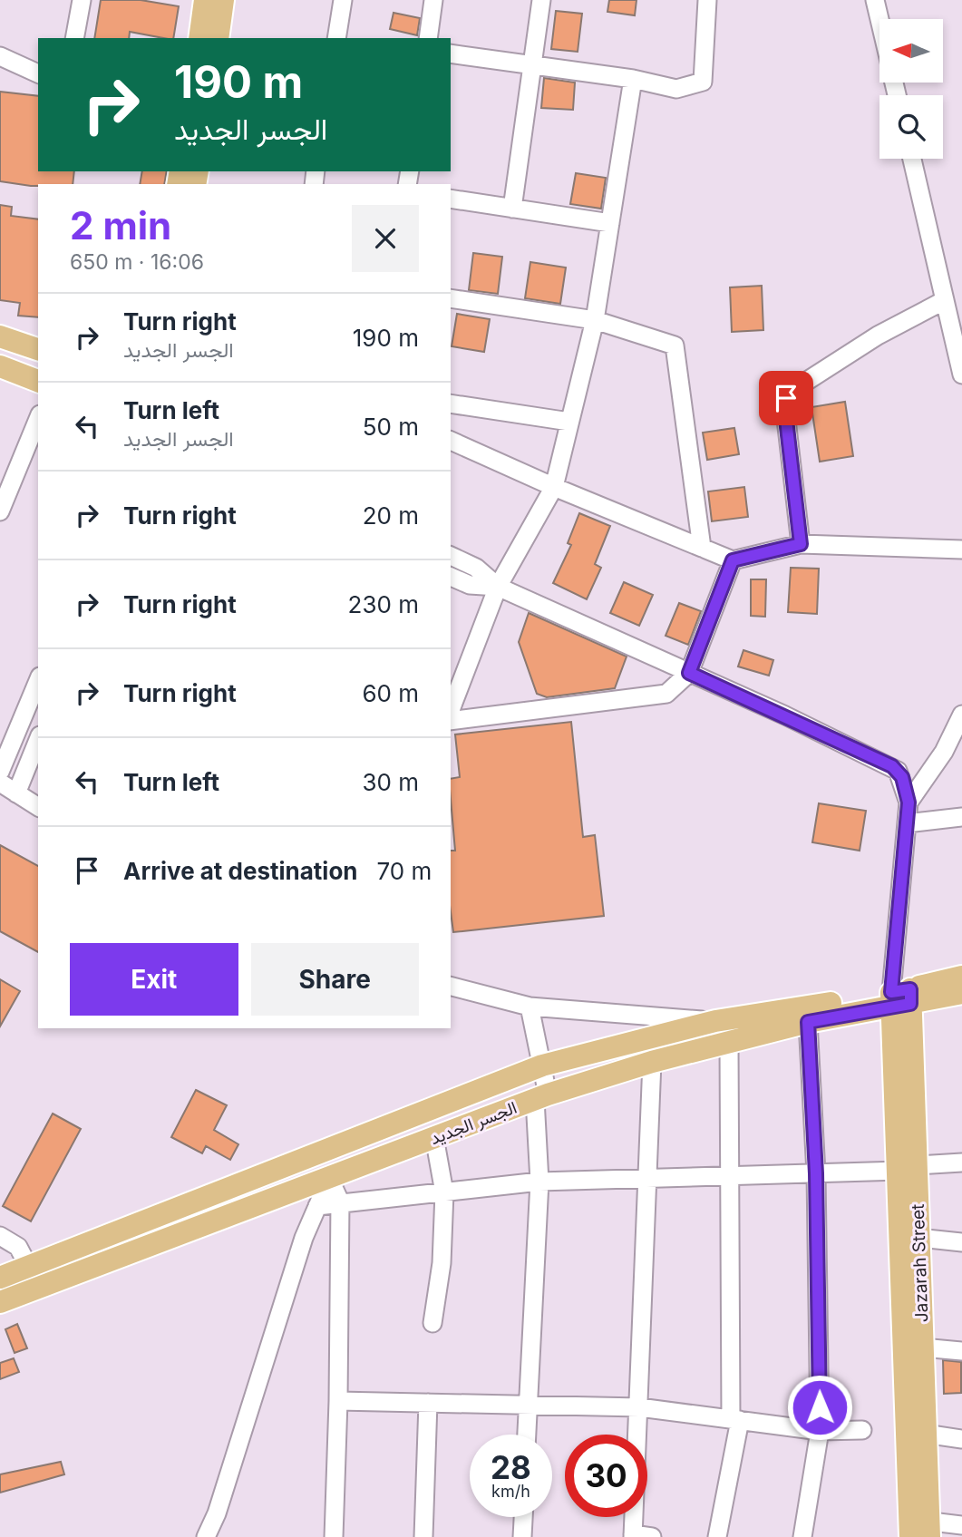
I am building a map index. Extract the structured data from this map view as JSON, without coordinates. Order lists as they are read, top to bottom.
{
  "streets": {
    "main road": ["الجسر الجديد", "Jazarah Street"]
  },
  "crossings": [
    ["الجسر الجديد", "Jazarah Street"]
  ],
  "north": "left",
  "page": {
    "turn": ["190 m", "الجسر الجديد"],
    "heading": ["2 min", "650 m · 16:06"],
    "list": [
      {
        "name": "Turn right",
        "note": "الجسر الجديد",
        "value": "190 m"
      },
      {
        "name": "Turn left",
        "note": "الجسر الجديد",
        "value": "50 m"
      },
      {
        "name": "Turn right",
        "value": "20 m"
      },
      {
        "name": "Turn right",
        "value": "230 m"
      },
      {
        "name": "Turn right",
        "value": "60 m"
      },
      {
        "name": "Turn left",
        "value": "30 m"
      },
      {
        "name": "Arrive at destination",
        "value": "70 m"
      }
    ],
    "buttons": ["Exit", "Share"],
    "speed": "28 km/h",
    "limit": "30"
  }
}
